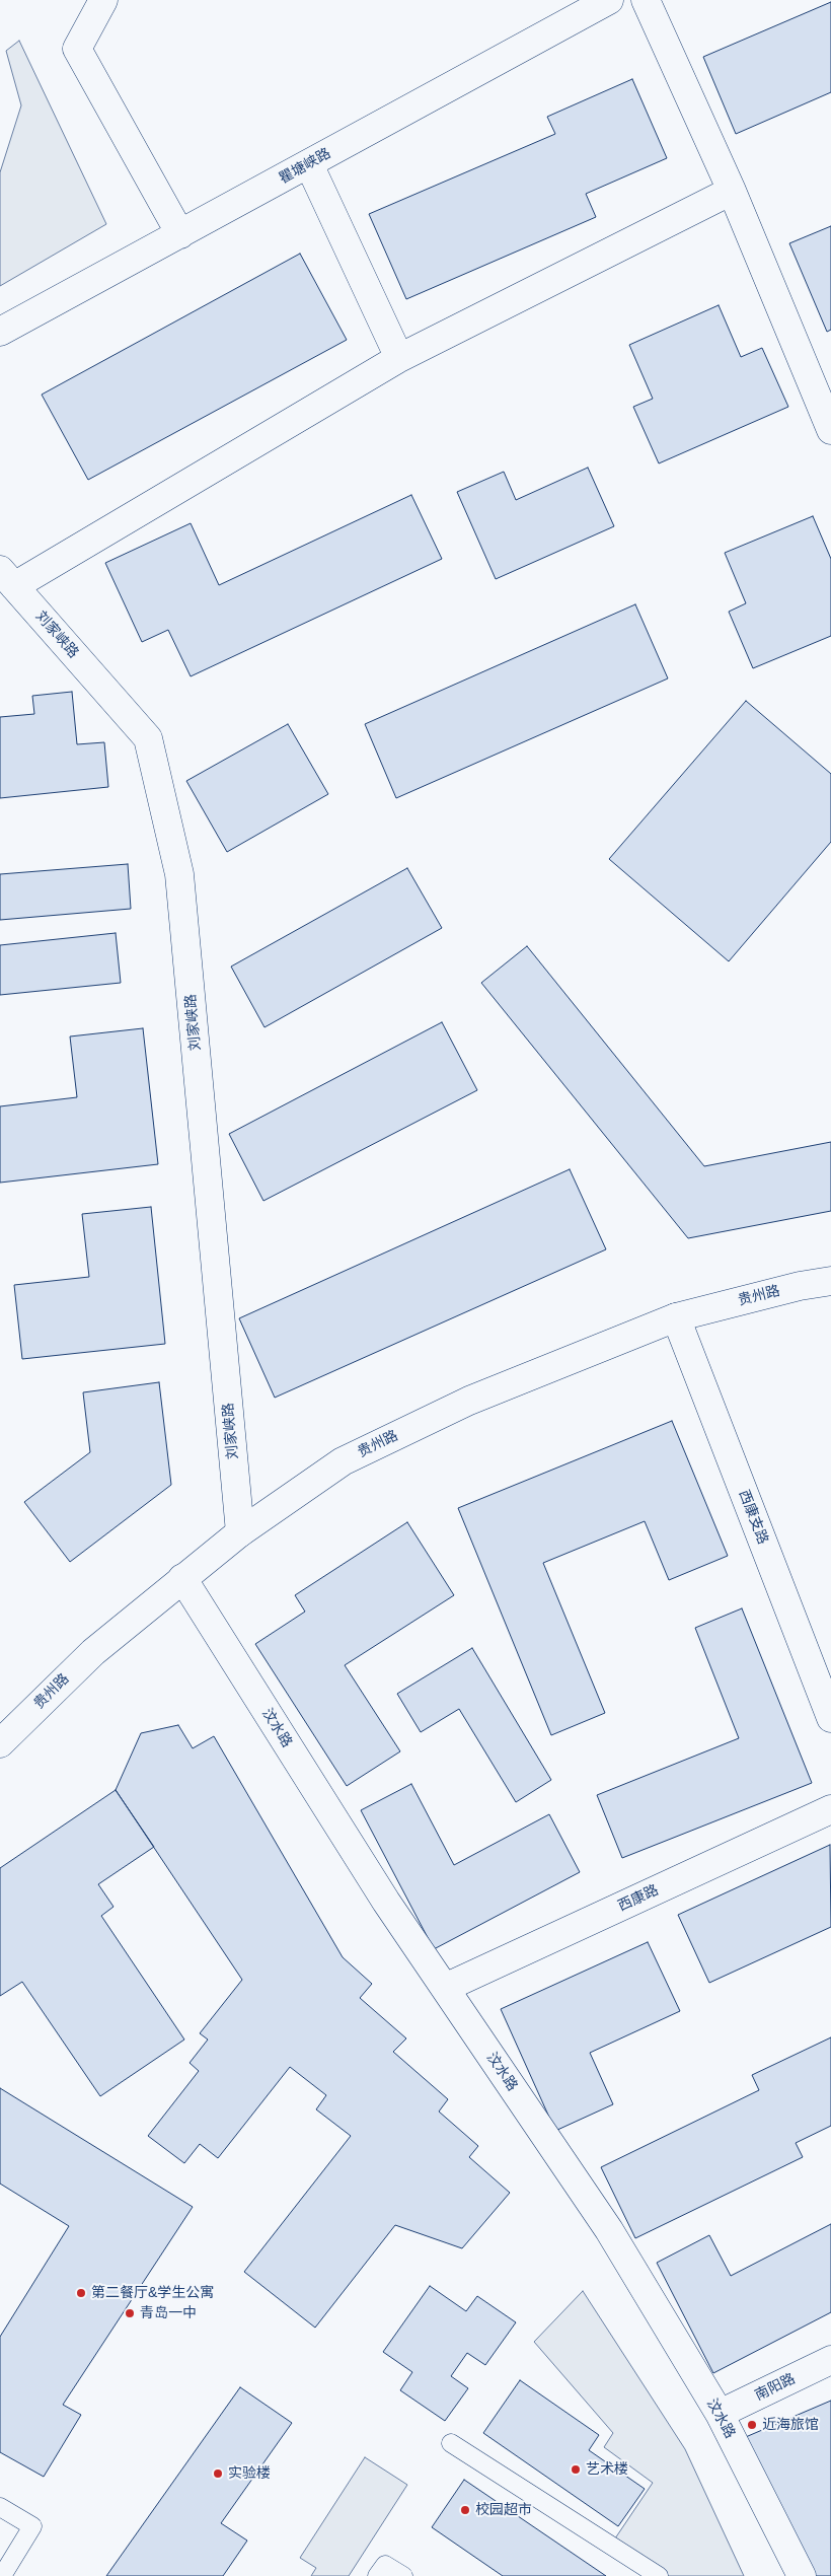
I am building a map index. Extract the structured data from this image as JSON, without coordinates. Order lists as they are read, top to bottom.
{
  "streets": {
    "street": [
      "瞿塘峡路",
      "刘家峡路",
      "贵州路",
      "西康支路",
      "汶水路",
      "西康路",
      "南阳路"
    ]
  },
  "crossings": [
    ["刘家峡路", "贵州路"],
    ["贵州路", "西康支路"],
    ["贵州路", "汶水路"],
    ["汶水路", "西康路"],
    ["汶水路", "南阳路"]
  ],
  "places": [
    "第二餐厅&学生公寓",
    "青岛一中",
    "近海旅馆",
    "艺术楼",
    "实验楼",
    "校园超市"
  ]
}
